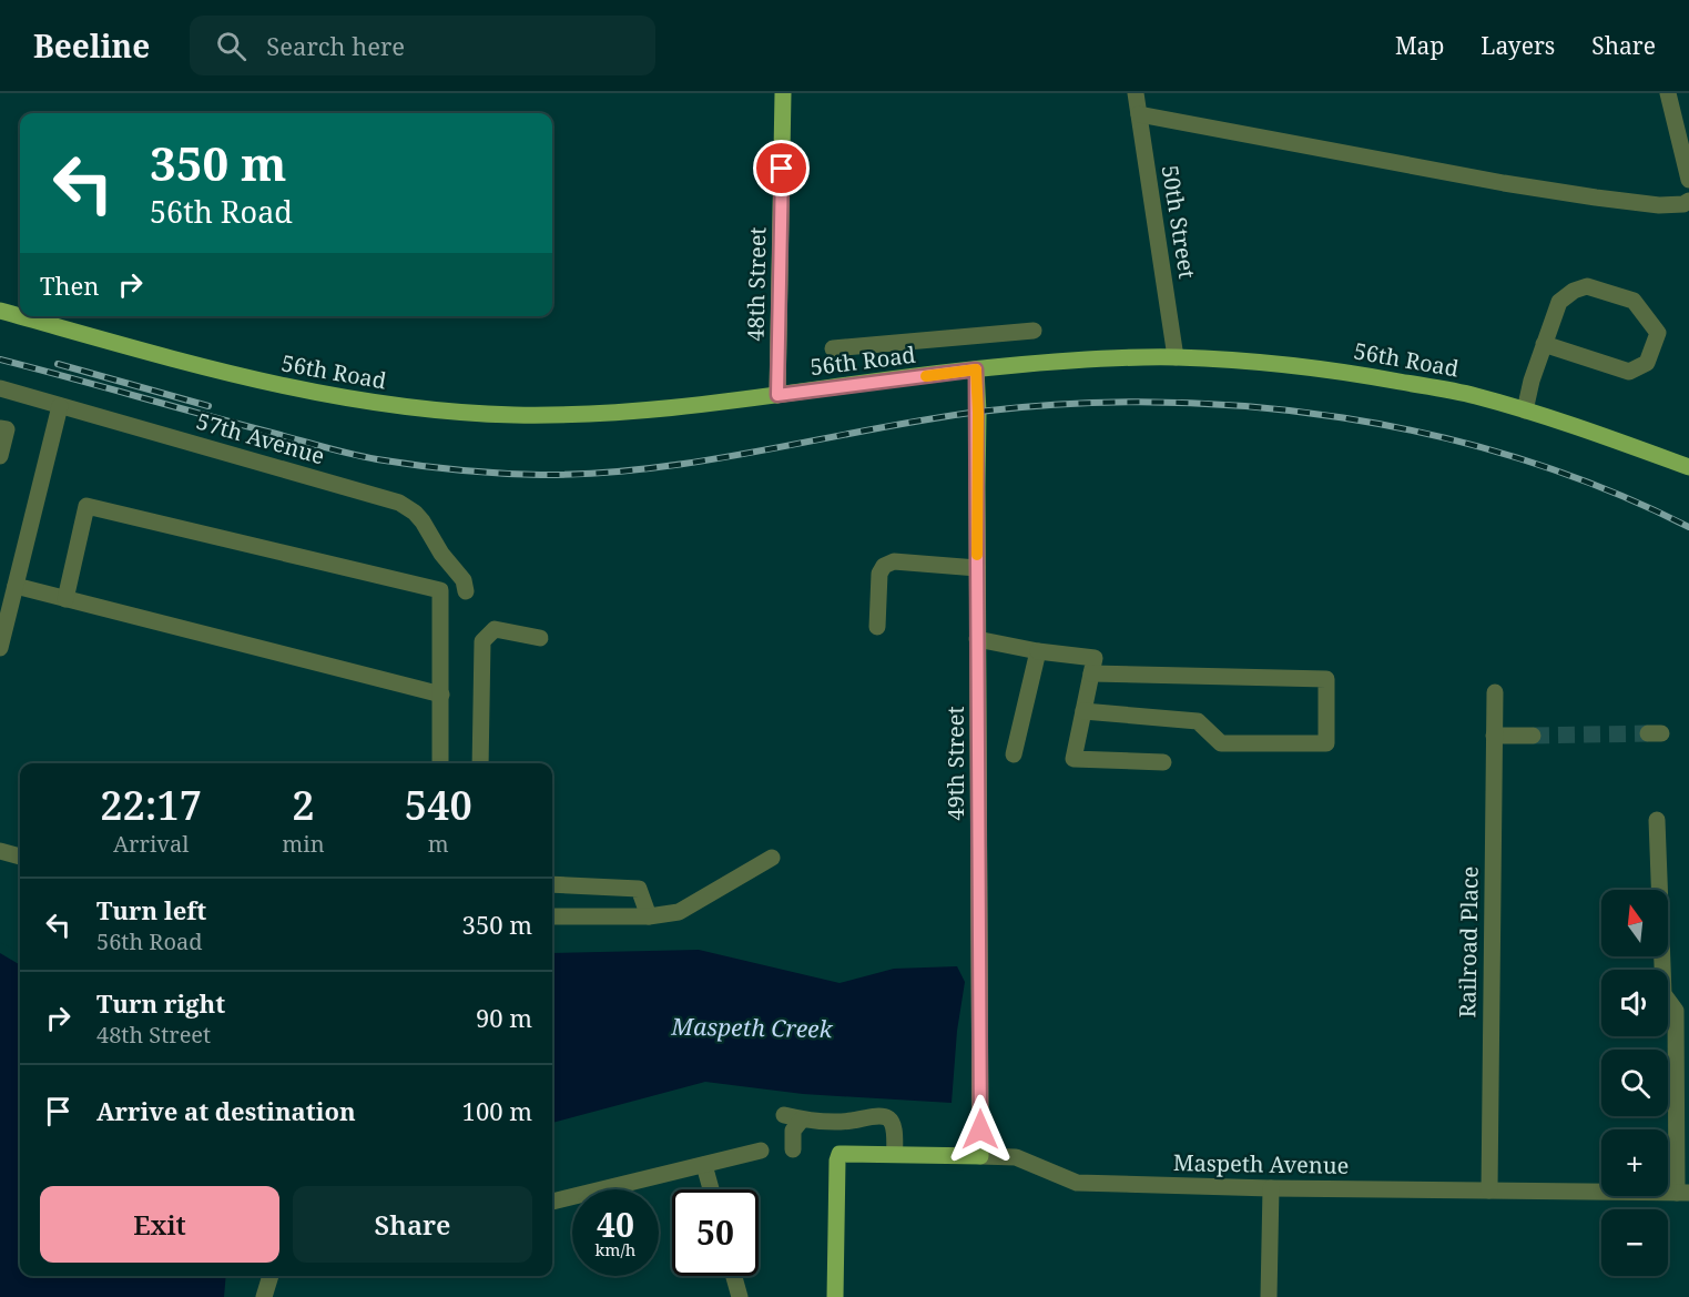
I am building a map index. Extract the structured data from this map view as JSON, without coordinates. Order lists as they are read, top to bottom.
{
  "streets": {
    "main road": [
      "48th Street",
      "56th Road",
      "49th Street",
      "Maspeth Avenue"
    ],
    "street": ["50th Street", "57th Avenue", "Railroad Place"]
  },
  "crossings": [
    ["50th Street", "56th Road"],
    ["48th Street", "56th Road"],
    ["56th Road", "49th Street"],
    ["49th Street", "Maspeth Avenue"],
    ["Railroad Place", "Maspeth Avenue"]
  ],
  "water": ["Maspeth Creek"],
  "north": "top",
  "page": {
    "header": "Beeline",
    "search": "Search here",
    "nav": ["Map", "Layers", "Share"],
    "turn": ["350 m", "56th Road"],
    "then": "Then",
    "eta": [
      "22:17",
      "Arrival",
      "2",
      "min",
      "540",
      "m"
    ],
    "list": [
      {
        "name": "Turn left",
        "note": "56th Road",
        "value": "350 m"
      },
      {
        "name": "Turn right",
        "note": "48th Street",
        "value": "90 m"
      },
      {
        "name": "Arrive at destination",
        "value": "100 m"
      }
    ],
    "map_buttons": ["+", "−"],
    "buttons": ["Exit", "Share"],
    "speed": "40 km/h",
    "limit": "50"
  }
}
